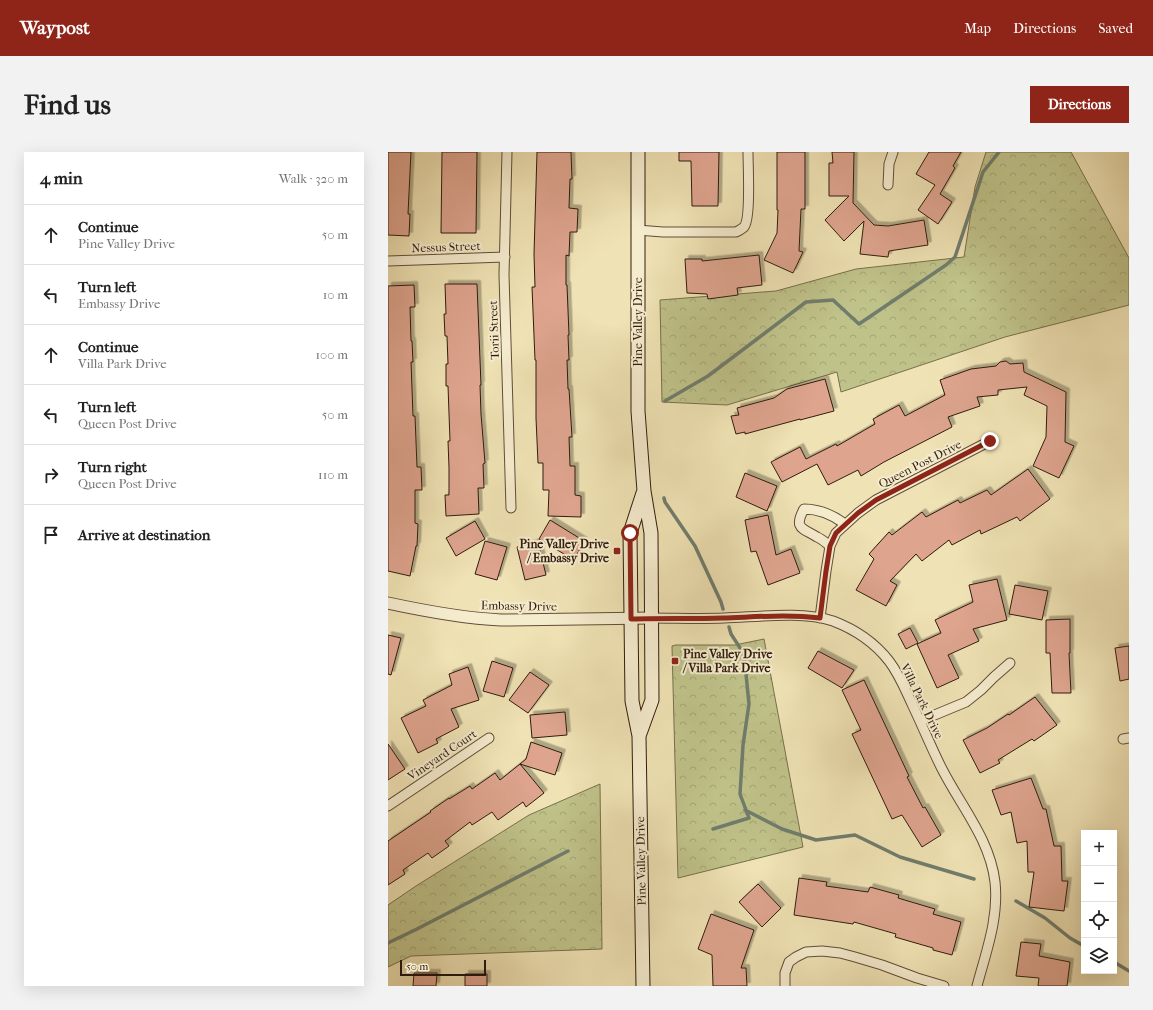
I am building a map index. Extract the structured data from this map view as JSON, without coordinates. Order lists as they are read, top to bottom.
{
  "streets": {
    "main road": ["Pine Valley Drive"],
    "street": [
      "Nessus Street",
      "Torii Street",
      "Queen Post Drive",
      "Embassy Drive",
      "Villa Park Drive",
      "Vineyard Court"
    ]
  },
  "crossings": [
    ["Nessus Street", "Torii Street"],
    ["Pine Valley Drive", "Embassy Drive"],
    ["Pine Valley Drive", "Villa Park Drive"],
    ["Queen Post Drive", "Villa Park Drive"],
    ["Embassy Drive", "Villa Park Drive"]
  ],
  "places": {
    "transit": ["Pine Valley Drive / Embassy Drive", "Pine Valley Drive / Villa Park Drive"]
  },
  "scale_bar": "50 m",
  "page": {
    "header": "Waypost",
    "nav": ["Map", "Directions", "Saved"],
    "buttons": "Directions",
    "title": "Find us",
    "heading": ["4 min", "Walk · 320 m"],
    "list": [
      ["Continue", "Pine Valley Drive", "50 m"],
      ["Turn left", "Embassy Drive", "10 m"],
      ["Continue", "Villa Park Drive", "100 m"],
      ["Turn left", "Queen Post Drive", "50 m"],
      ["Turn right", "Queen Post Drive", "110 m"],
      "Arrive at destination"
    ],
    "map_buttons": ["+", "−"],
    "scale": "50 m"
  }
}
